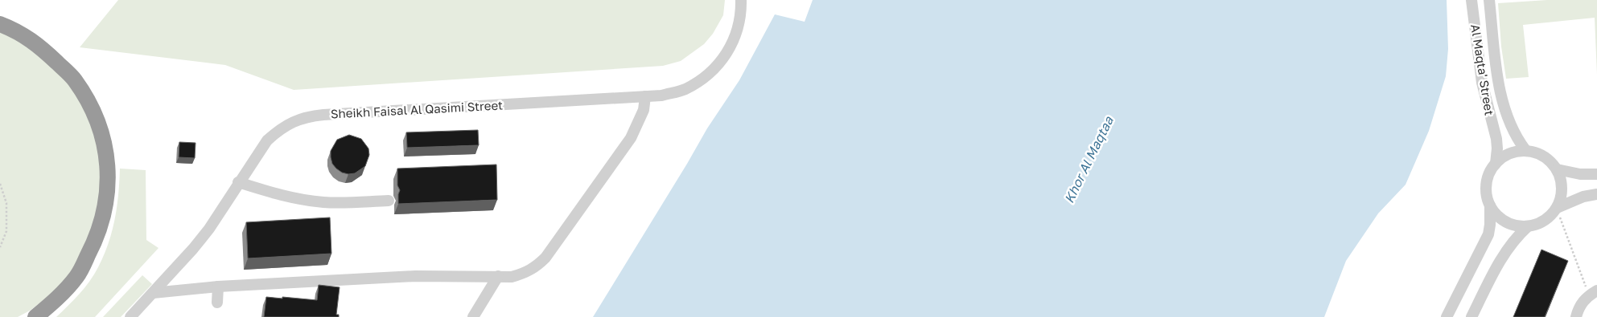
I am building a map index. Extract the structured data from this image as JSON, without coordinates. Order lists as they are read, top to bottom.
{
  "streets": {
    "street": ["Al Maqta' Street", "Sheikh Faisal Al Qasimi Street"]
  },
  "water": ["Khor Al Maqtaa"]
}
